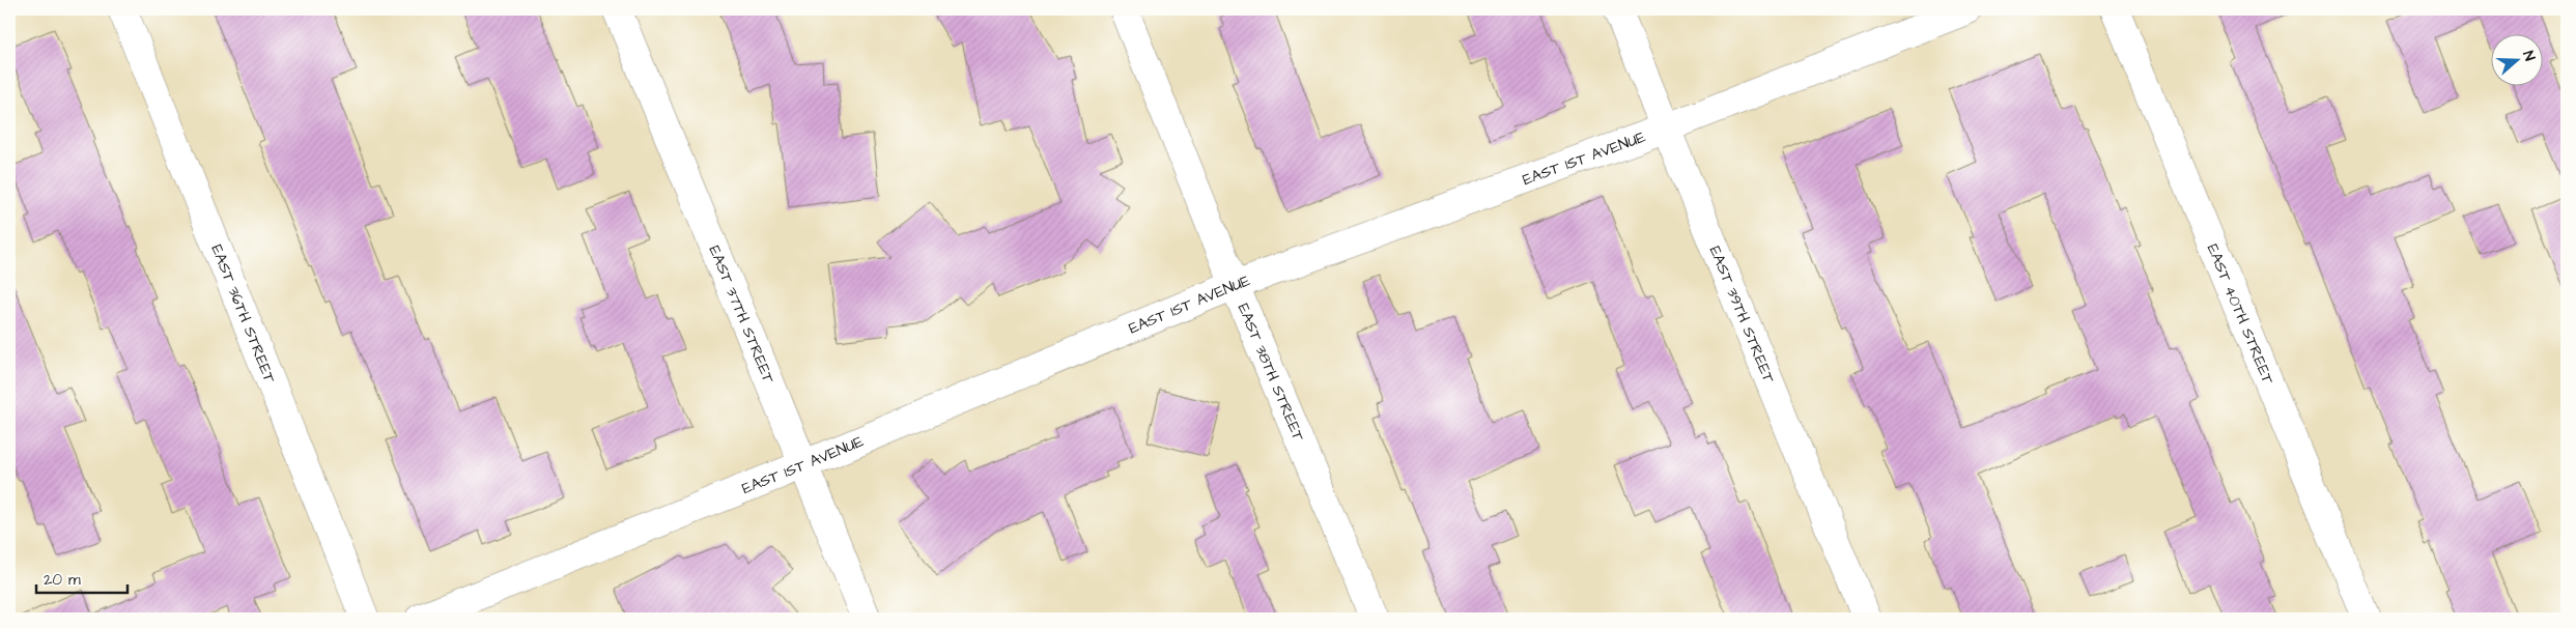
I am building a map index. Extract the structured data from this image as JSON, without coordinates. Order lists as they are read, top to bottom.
{
  "streets": {
    "street": [
      "EAST 1ST AVENUE",
      "EAST 36TH STREET",
      "EAST 37TH STREET",
      "EAST 39TH STREET",
      "EAST 40TH STREET",
      "EAST 38TH STREET"
    ]
  },
  "crossings": [
    ["EAST 1ST AVENUE", "EAST 37TH STREET"],
    ["EAST 1ST AVENUE", "EAST 39TH STREET"],
    ["EAST 1ST AVENUE", "EAST 38TH STREET"]
  ],
  "scale_bar": "20 m",
  "north": "right"
}
